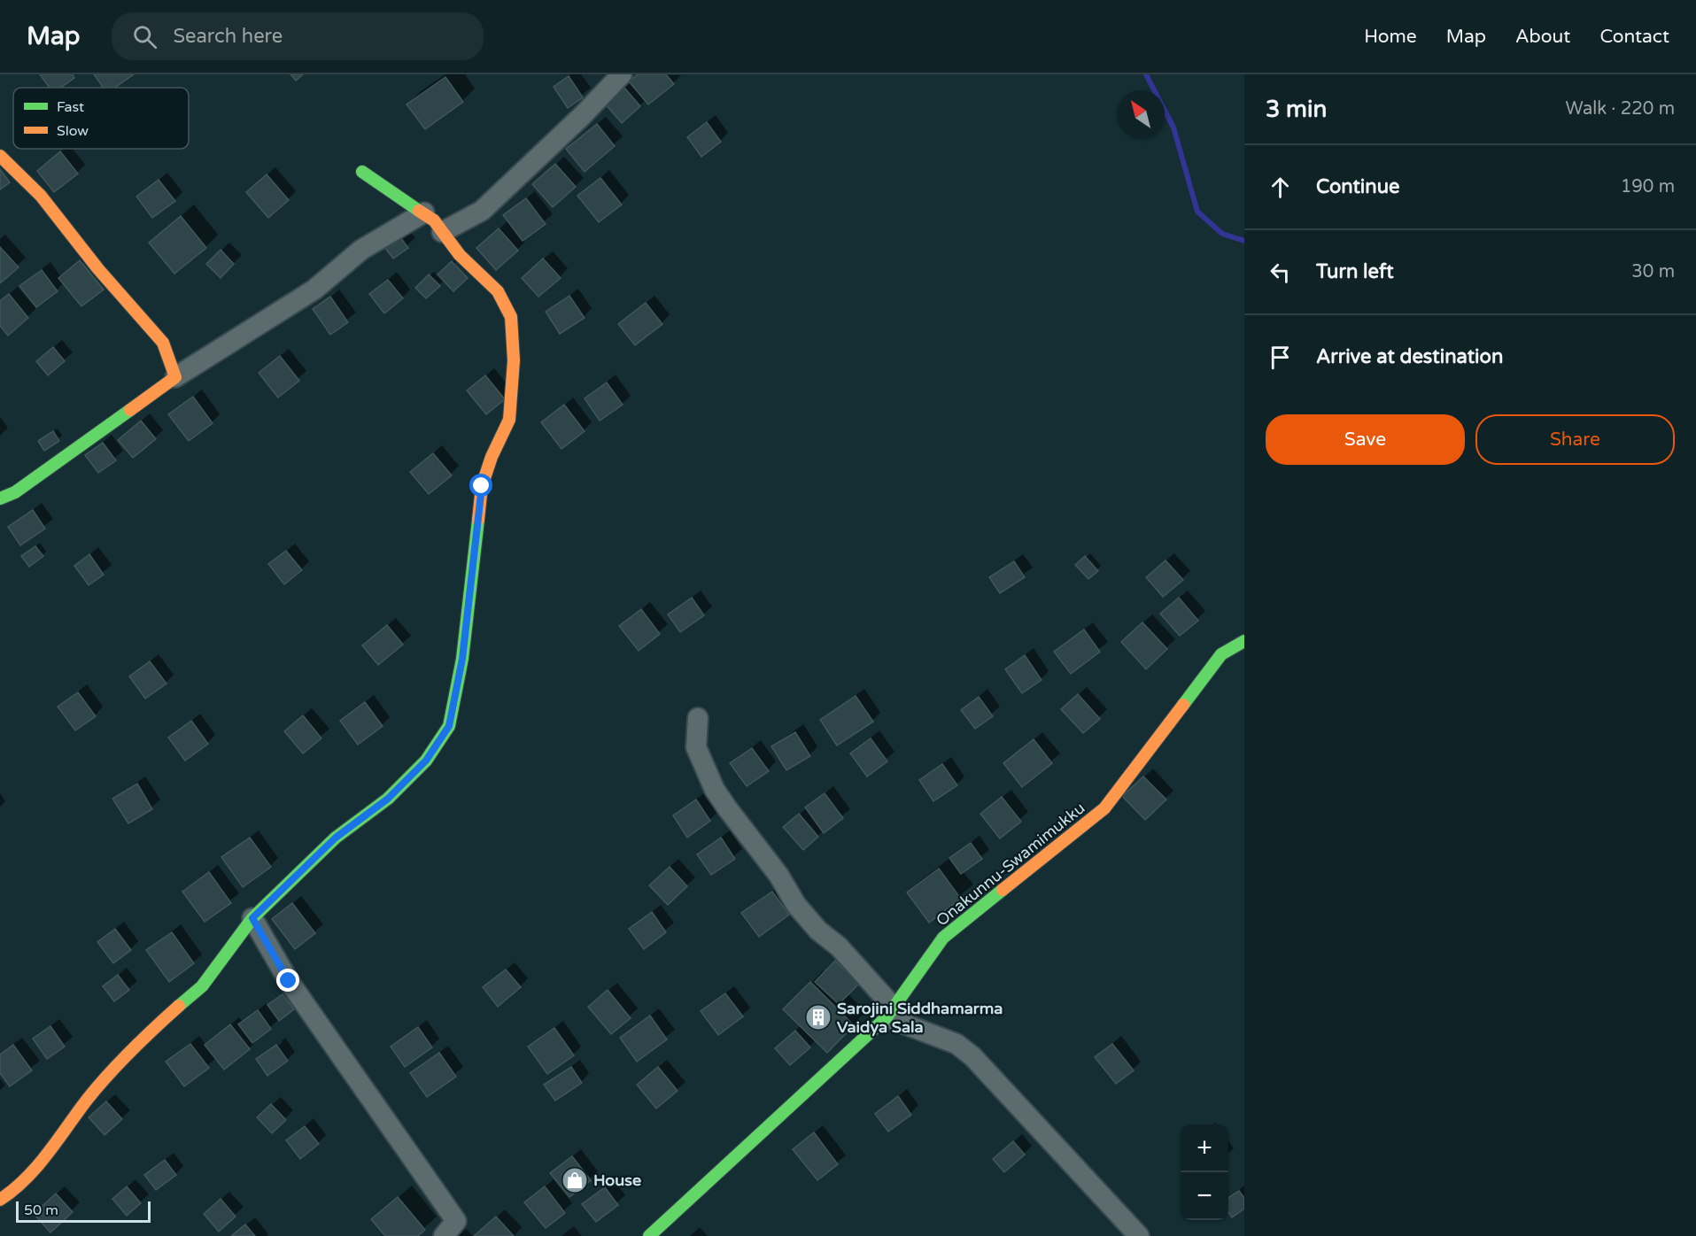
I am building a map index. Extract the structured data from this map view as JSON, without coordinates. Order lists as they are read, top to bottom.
{
  "streets": {
    "street": ["Onakunnu-Swamimukku"]
  },
  "places": {
    "building": ["Sarojini Siddhamarma Vaidya Sala"],
    "shop": ["House"]
  },
  "legend": ["Fast", "Slow"],
  "scale_bar": "50 m",
  "north": "top left",
  "page": {
    "header": "Map",
    "search": "Search here",
    "nav": [
      "Home",
      "Map",
      "About",
      "Contact"
    ],
    "heading": ["3 min", "Walk · 220 m"],
    "list": [
      ["Continue", "190 m"],
      ["Turn left", "30 m"],
      "Arrive at destination"
    ],
    "buttons": ["Save", "Share"],
    "map_buttons": ["+", "−"],
    "scale": "50 m"
  }
}
